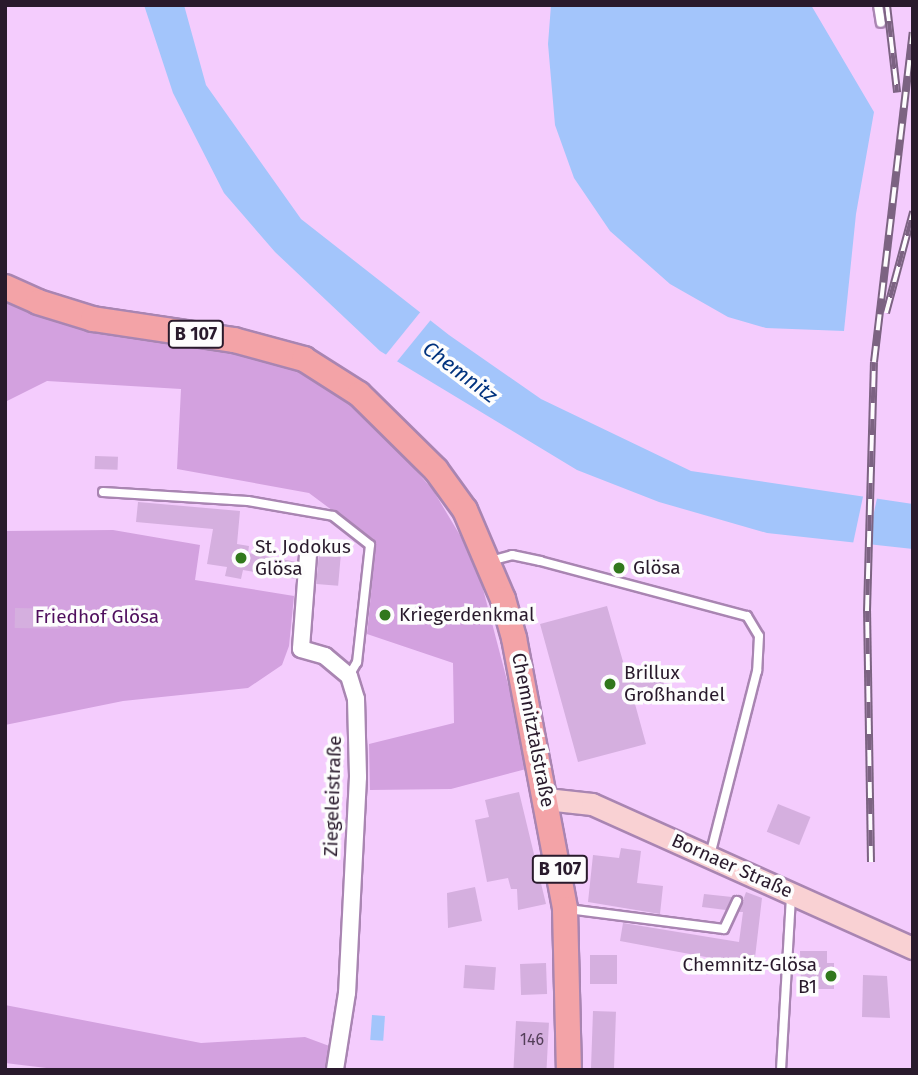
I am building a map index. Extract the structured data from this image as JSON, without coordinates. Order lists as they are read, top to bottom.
{
  "streets": {
    "main road": ["B 107", "Chemnitztalstraße", "Bornaer Straße"],
    "street": ["Ziegeleistraße"]
  },
  "crossings": [
    ["Chemnitztalstraße", "Bornaer Straße"]
  ],
  "water": ["Chemnitz"],
  "parks": ["Friedhof Glösa"],
  "places": [
    "St. Jodokus Glösa",
    "Glösa",
    "Kriegerdenkmal",
    "Brillux Großhandel",
    "Chemnitz-Glösa B1"
  ],
  "house_numbers": ["146"]
}
